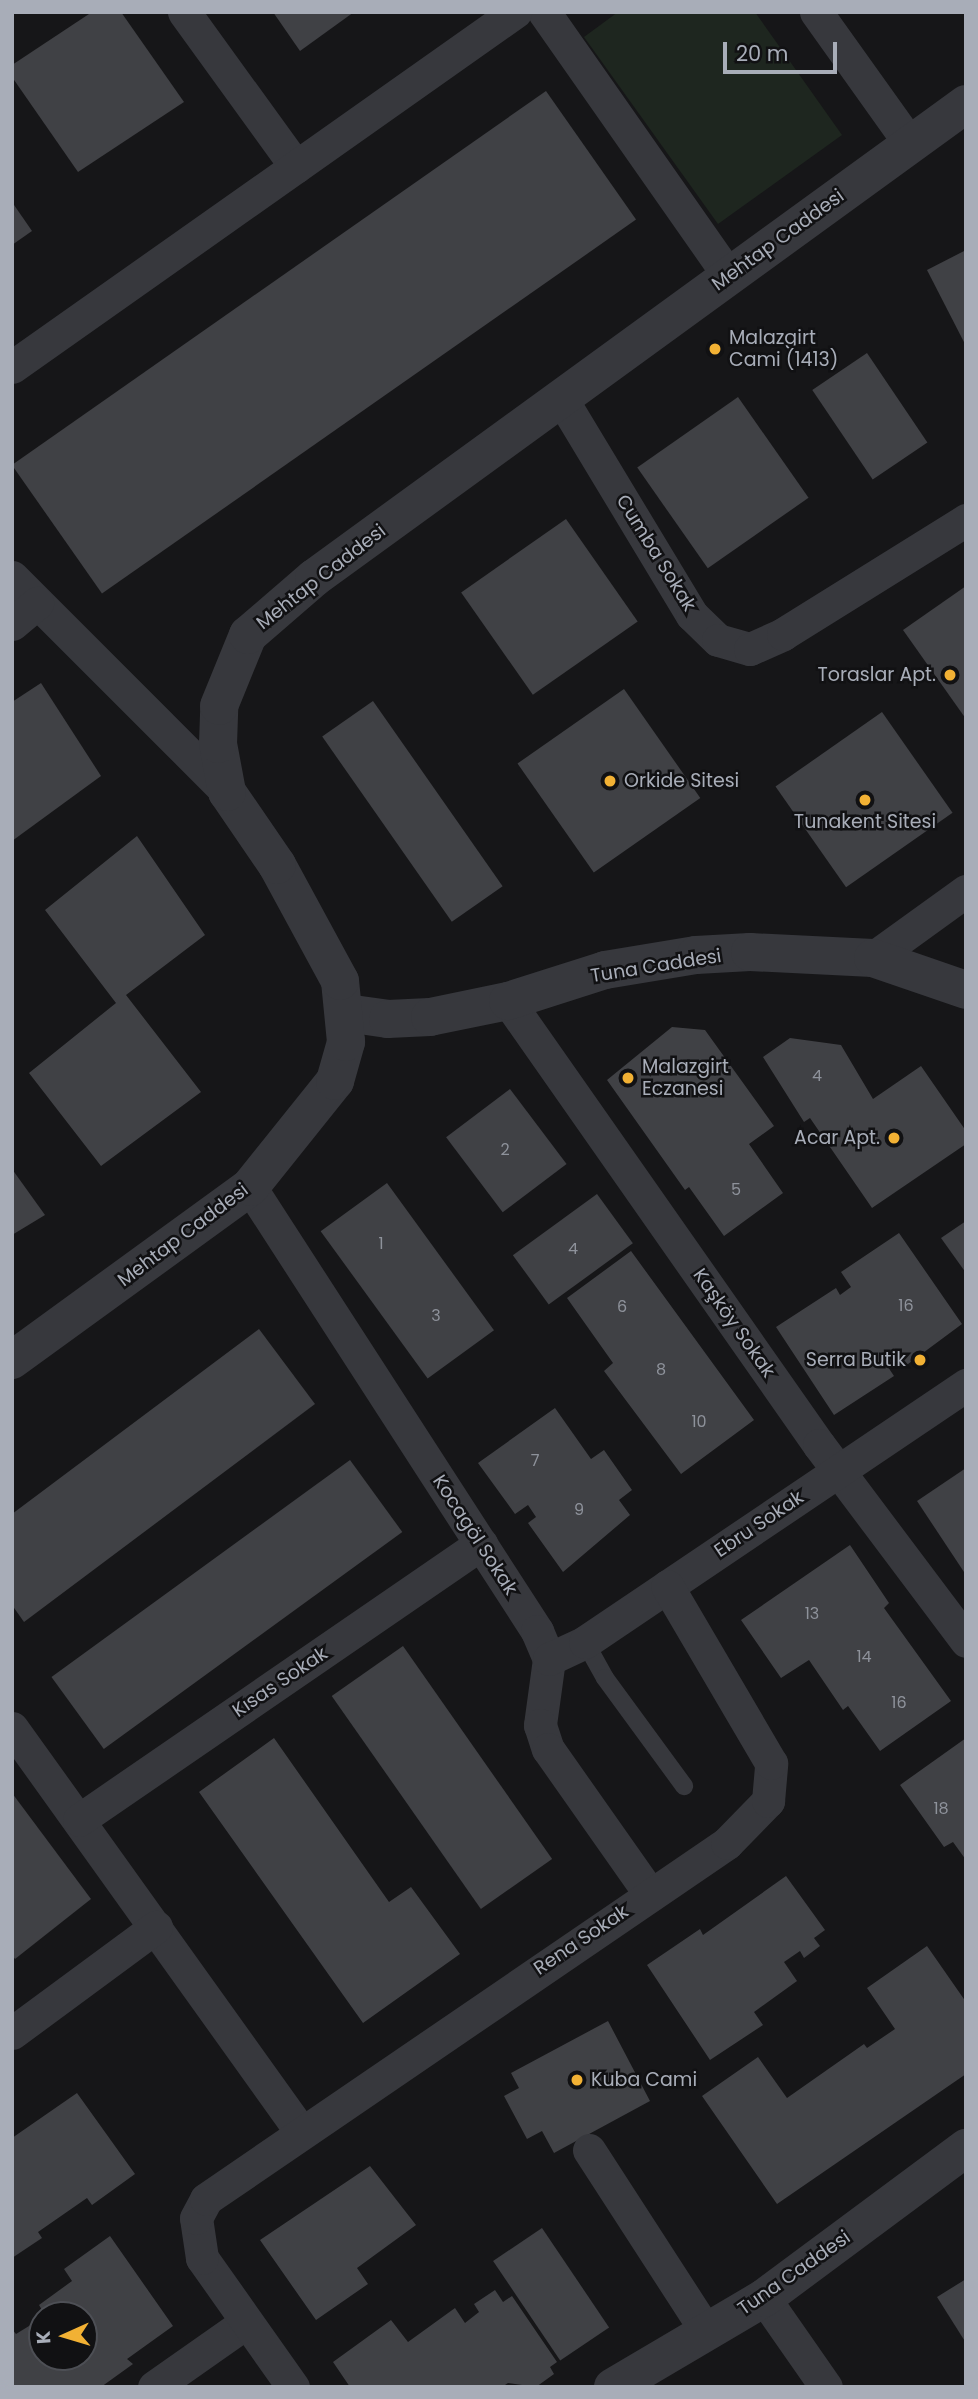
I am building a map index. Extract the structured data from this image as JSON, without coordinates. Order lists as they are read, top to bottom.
{
  "streets": {
    "street": [
      "Mehtap Caddesi",
      "Cumba Sokak",
      "Tuna Caddesi",
      "Kaşköy Sokak",
      "Ebru Sokak",
      "Kocagöl Sokak",
      "Kısas Sokak",
      "Rena Sokak"
    ]
  },
  "crossings": [
    ["Mehtap Caddesi", "Cumba Sokak"],
    ["Mehtap Caddesi", "Tuna Caddesi"],
    ["Mehtap Caddesi", "Kocagöl Sokak"],
    ["Tuna Caddesi", "Kaşköy Sokak"],
    ["Kaşköy Sokak", "Ebru Sokak"],
    ["Ebru Sokak", "Kocagöl Sokak"],
    ["Ebru Sokak", "Rena Sokak"],
    ["Kocagöl Sokak", "Kısas Sokak"]
  ],
  "places": [
    "Malazgirt Cami (1413)",
    "Toraslar Apt.",
    "Orkide Sitesi",
    "Tunakent Sitesi",
    "Malazgirt Eczanesi",
    "Acar Apt.",
    "Serra Butik",
    "Kuba Cami"
  ],
  "house_numbers": [
    "4",
    "2",
    "5",
    "1",
    "4",
    "16",
    "6",
    "3",
    "8",
    "10",
    "7",
    "9",
    "13",
    "14",
    "16",
    "18"
  ],
  "scale_bar": "20 m",
  "north": "left"
}
